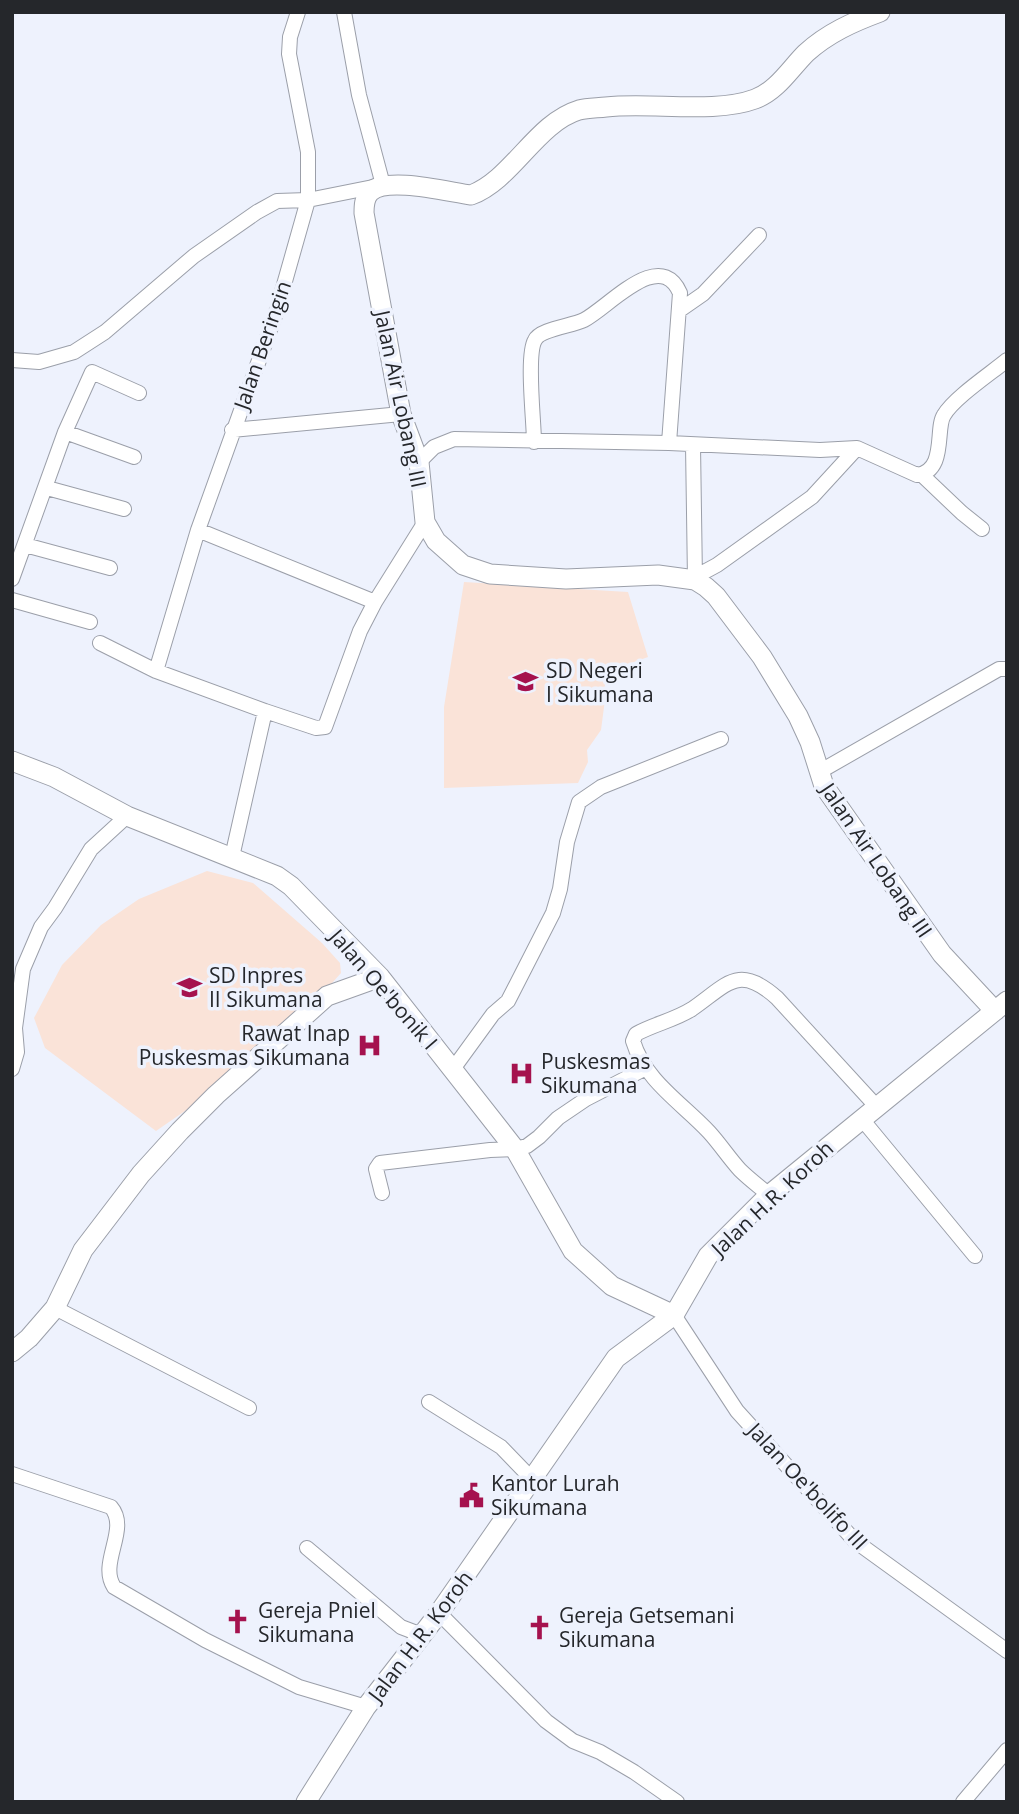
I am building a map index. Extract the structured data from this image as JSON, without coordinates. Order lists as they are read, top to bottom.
{
  "streets": {
    "street": [
      "Jalan Beringin",
      "Jalan Air Lobang III",
      "Jalan Oe'bonik I",
      "Jalan H.R. Koroh",
      "Jalan Oe'bolifo III"
    ]
  },
  "crossings": [
    ["Jalan Air Lobang III", "Jalan H.R. Koroh"],
    ["Jalan Oe'bonik I", "Jalan H.R. Koroh"],
    ["Jalan Oe'bonik I", "Jalan Oe'bolifo III"],
    ["Jalan H.R. Koroh", "Jalan Oe'bolifo III"]
  ],
  "places": {
    "school or university": ["SD Negeri I Sikumana", "SD Inpres II Sikumana"],
    "hospital": ["Rawat Inap Puskesmas Sikumana", "Puskesmas Sikumana"],
    "public building": ["Kantor Lurah Sikumana"],
    "church": ["Gereja Pniel Sikumana", "Gereja Getsemani Sikumana"]
  }
}
